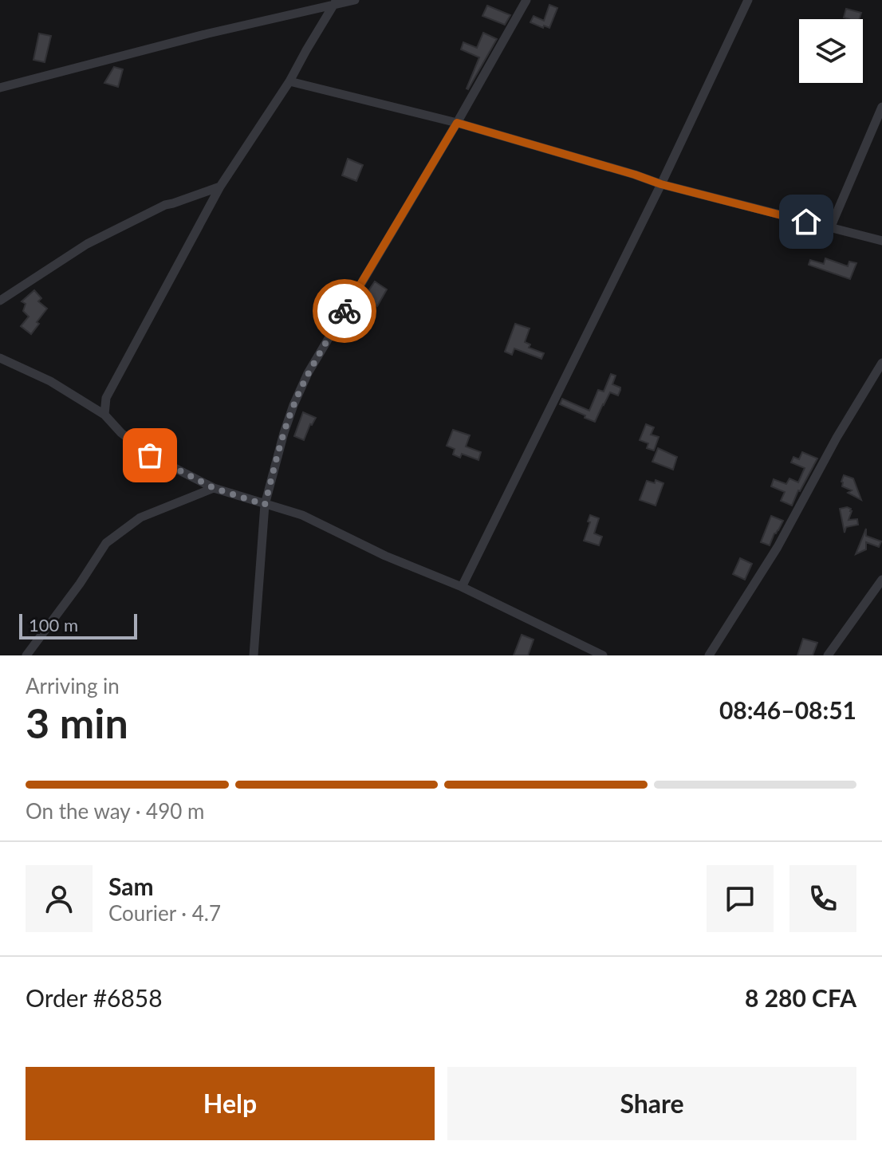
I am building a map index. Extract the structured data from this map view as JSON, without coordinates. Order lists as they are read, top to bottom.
{
  "scale_bar": "100 m",
  "page": {
    "scale": "100 m",
    "heading": ["3 min", "Arriving in", "08:46–08:51"],
    "panel": [
      "Sam",
      "Courier · 4.7",
      "Order #6858",
      "8 280 CFA"
    ],
    "bar": "On the way · 490 m",
    "buttons": ["Help", "Share"]
  }
}
